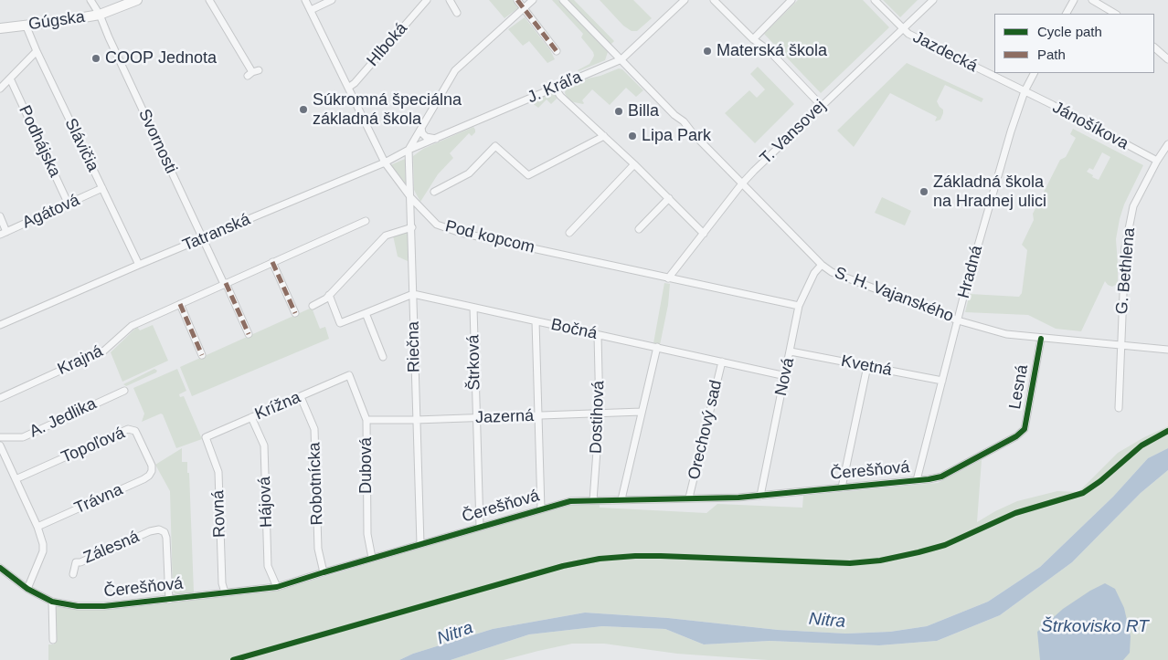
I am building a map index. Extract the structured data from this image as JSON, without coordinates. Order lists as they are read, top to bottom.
{
  "streets": {
    "main road": ["Gúgska"],
    "street": [
      "Hlboká",
      "Jazdecká",
      "J. Kráľa",
      "Jánošíkova",
      "T. Vansovej",
      "Podhájska",
      "Svornosti",
      "Slávičia",
      "Agátová",
      "Tatranská",
      "Pod kopcom",
      "G. Bethlena",
      "Hradná",
      "S. H. Vajanského",
      "Bočná",
      "Riečna",
      "Krajná",
      "Štrková",
      "Kvetná",
      "Nová",
      "Lesná",
      "Krížna",
      "Jazerná",
      "Dostihová",
      "A. Jedlika",
      "Orechový sad",
      "Topoľová",
      "Dubová",
      "Čerešňová",
      "Robotnícka",
      "Trávna",
      "Hájová",
      "Rovná",
      "Zálesná"
    ]
  },
  "crossings": [
    ["Gúgska", "Svornosti"],
    ["Gúgska", "Slávičia"],
    ["Hlboká", "Pod kopcom"],
    ["Jazdecká", "Jánošíkova"],
    ["Jazdecká", "T. Vansovej"],
    ["Jazdecká", "Hradná"],
    ["J. Kráľa", "Tatranská"],
    ["J. Kráľa", "S. H. Vajanského"],
    ["J. Kráľa", "Riečna"],
    ["Jánošíkova", "G. Bethlena"],
    ["Jánošíkova", "Hradná"],
    ["T. Vansovej", "Pod kopcom"],
    ["T. Vansovej", "S. H. Vajanského"],
    ["Podhájska", "Agátová"],
    ["Svornosti", "Tatranská"],
    ["Svornosti", "Krajná"],
    ["Slávičia", "Agátová"],
    ["Slávičia", "Tatranská"],
    ["Tatranská", "Pod kopcom"],
    ["Tatranská", "Riečna"],
    ["Pod kopcom", "Riečna"],
    ["Pod kopcom", "Nová"],
    ["G. Bethlena", "S. H. Vajanského"],
    ["Hradná", "S. H. Vajanského"],
    ["Hradná", "Kvetná"],
    ["Hradná", "Čerešňová"],
    ["S. H. Vajanského", "Nová"],
    ["S. H. Vajanského", "Lesná"],
    ["Bočná", "Riečna"],
    ["Bočná", "Štrková"],
    ["Bočná", "Nová"],
    ["Bočná", "Dostihová"],
    ["Bočná", "Orechový sad"],
    ["Riečna", "Jazerná"],
    ["Riečna", "Čerešňová"],
    ["Štrková", "Jazerná"],
    ["Štrková", "Čerešňová"],
    ["Kvetná", "Nová"],
    ["Nová", "Čerešňová"],
    ["Lesná", "Čerešňová"],
    ["Krížna", "Dubová"],
    ["Krížna", "Robotnícka"],
    ["Krížna", "Hájová"],
    ["Krížna", "Rovná"],
    ["Jazerná", "Dostihová"],
    ["Jazerná", "Dubová"],
    ["Dostihová", "Čerešňová"],
    ["Orechový sad", "Čerešňová"],
    ["Topoľová", "Trávna"],
    ["Dubová", "Čerešňová"],
    ["Čerešňová", "Robotnícka"],
    ["Čerešňová", "Hájová"],
    ["Čerešňová", "Rovná"],
    ["Čerešňová", "Zálesná"]
  ],
  "water": ["Nitra", "Štrkovisko RT"],
  "places": [
    "Materská škola",
    "COOP Jednota",
    "Súkromná špeciálna základná škola",
    "Billa",
    "Lipa Park",
    "Základná škola na Hradnej ulici"
  ],
  "legend": ["Cycle path", "Path"]
}
